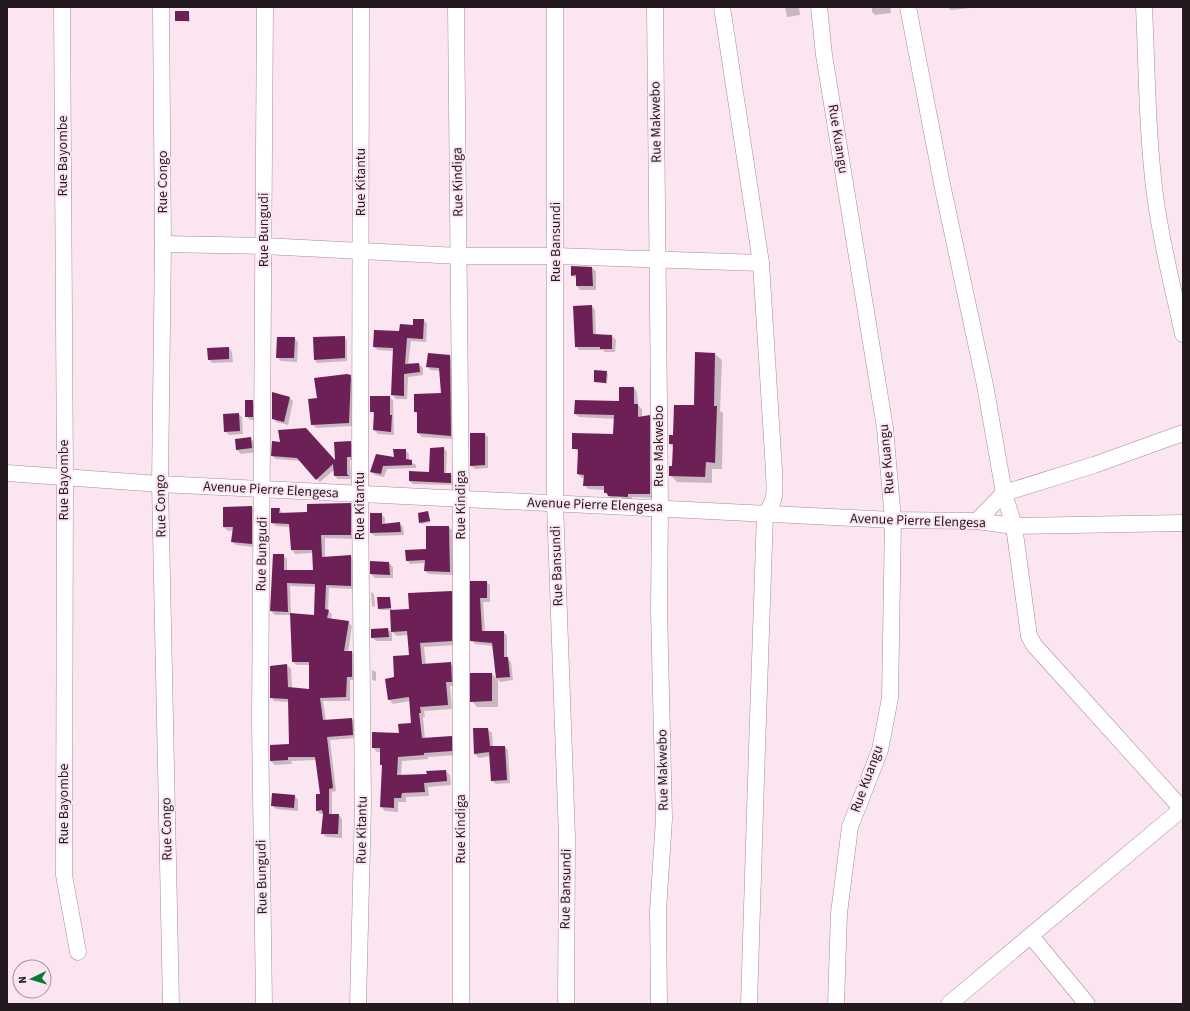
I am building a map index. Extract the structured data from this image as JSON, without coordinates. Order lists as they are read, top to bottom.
{
  "streets": {
    "street": [
      "Rue Makwebo",
      "Rue Kuangu",
      "Rue Bayombe",
      "Rue Congo",
      "Rue Kitantu",
      "Rue Kindiga",
      "Rue Bungudi",
      "Rue Bansundi",
      "Avenue Pierre Elengesa"
    ]
  },
  "crossings": [
    ["Rue Makwebo", "Avenue Pierre Elengesa"],
    ["Rue Kuangu", "Avenue Pierre Elengesa"],
    ["Rue Bayombe", "Avenue Pierre Elengesa"],
    ["Rue Congo", "Avenue Pierre Elengesa"],
    ["Rue Kitantu", "Avenue Pierre Elengesa"],
    ["Rue Kindiga", "Avenue Pierre Elengesa"],
    ["Rue Bungudi", "Avenue Pierre Elengesa"],
    ["Rue Bansundi", "Avenue Pierre Elengesa"]
  ],
  "north": "left"
}
